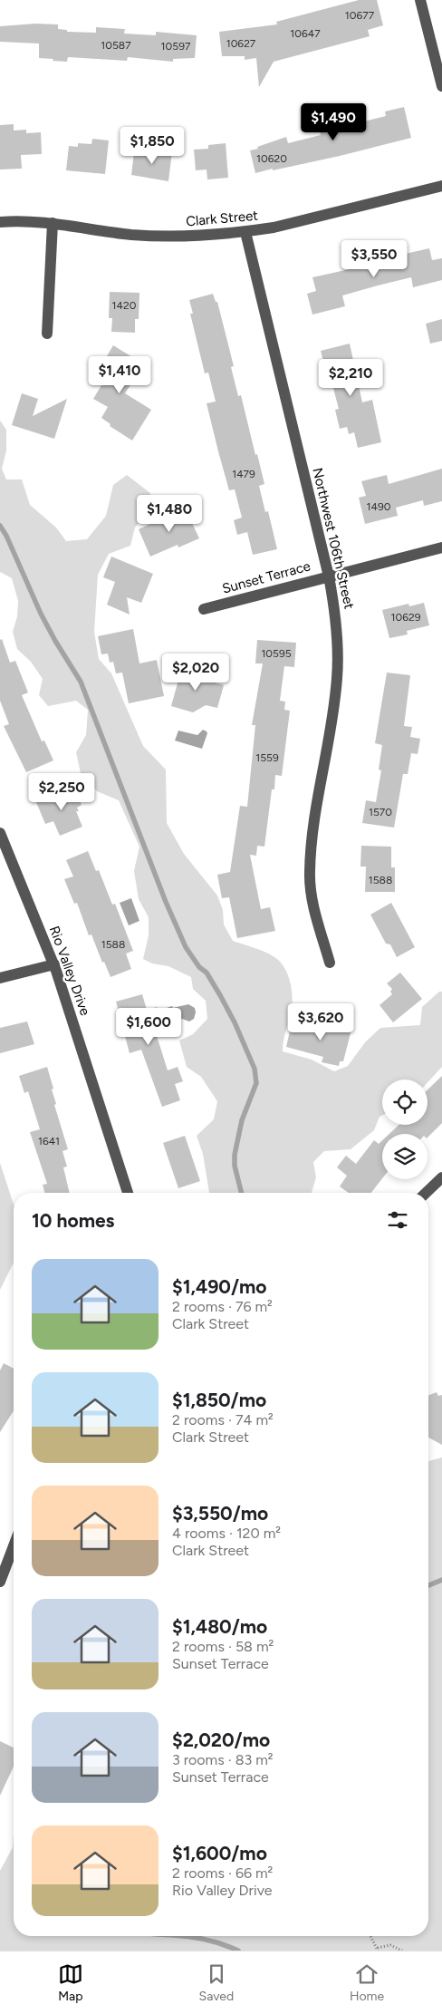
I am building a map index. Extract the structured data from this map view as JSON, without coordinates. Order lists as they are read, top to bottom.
{
  "streets": {
    "street": [
      "Clark Street",
      "Northwest 106th Street",
      "Sunset Terrace",
      "Rio Valley Drive"
    ]
  },
  "crossings": [
    ["Clark Street", "Northwest 106th Street"],
    ["Northwest 106th Street", "Sunset Terrace"]
  ],
  "house_numbers": [
    "10677",
    "10647",
    "10627",
    "10587",
    "10597",
    "10620",
    "1420",
    "1479",
    "1490",
    "10629",
    "10595",
    "1559",
    "1570",
    "1588",
    "1588",
    "1641"
  ],
  "page": {
    "price": [
      "$1,490",
      "$1,850",
      "$3,550",
      "$1,410",
      "$2,210",
      "$1,480",
      "$2,020",
      "$2,250",
      "$3,620",
      "$1,600"
    ],
    "heading": "10 homes",
    "list": [
      {
        "name": "$1,490/mo",
        "note": "2 rooms · 76 m² · Clark Street"
      },
      {
        "name": "$1,850/mo",
        "note": "2 rooms · 74 m² · Clark Street"
      },
      {
        "name": "$3,550/mo",
        "note": "4 rooms · 120 m² · Clark Street"
      },
      {
        "name": "$1,480/mo",
        "note": "2 rooms · 58 m² · Sunset Terrace"
      },
      {
        "name": "$2,020/mo",
        "note": "3 rooms · 83 m² · Sunset Terrace"
      },
      {
        "name": "$1,600/mo",
        "note": "2 rooms · 66 m² · Rio Valley Drive"
      }
    ],
    "tabs": ["Map", "Saved", "Home"]
  }
}
